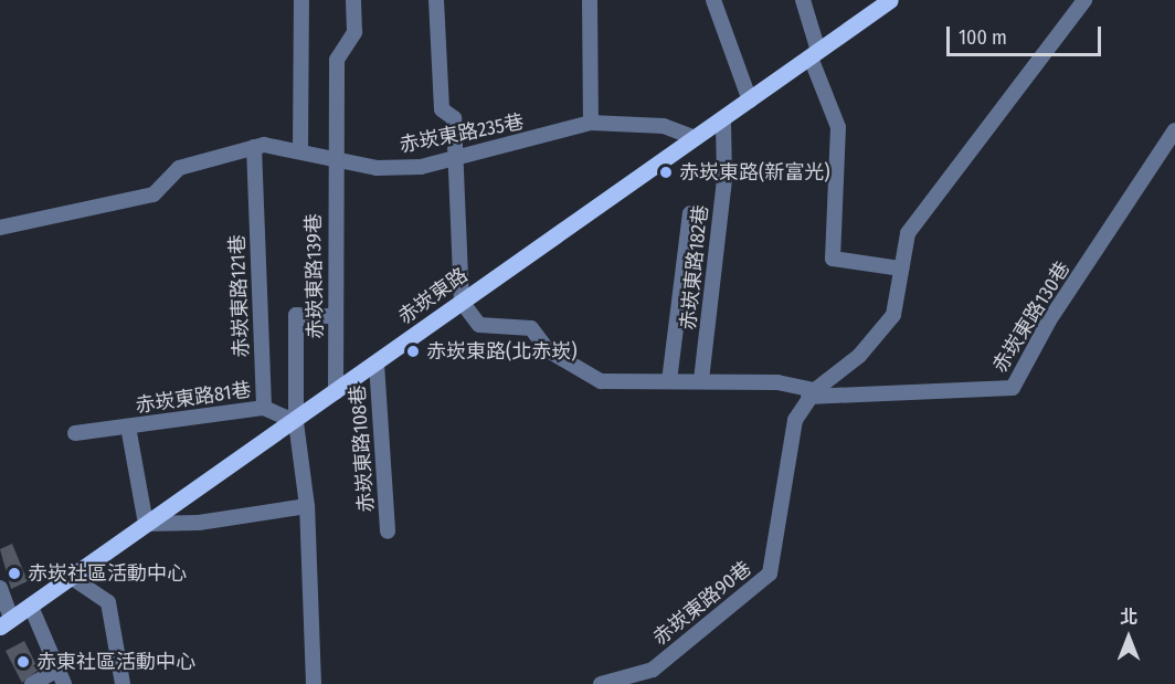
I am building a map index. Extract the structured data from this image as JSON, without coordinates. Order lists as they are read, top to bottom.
{
  "streets": {
    "main road": ["赤崁東路"],
    "street": [
      "赤崁東路235巷",
      "赤崁東路182巷",
      "赤崁東路139巷",
      "赤崁東路121巷",
      "赤崁東路130巷",
      "赤崁東路81巷",
      "赤崁東路108巷",
      "赤崁東路90巷"
    ]
  },
  "crossings": [
    ["赤崁東路235巷", "赤崁東路139巷"],
    ["赤崁東路235巷", "赤崁東路121巷"],
    ["赤崁東路235巷", "赤崁東路"],
    ["赤崁東路182巷", "赤崁東路"],
    ["赤崁東路182巷", "赤崁東路130巷"],
    ["赤崁東路139巷", "赤崁東路"],
    ["赤崁東路121巷", "赤崁東路81巷"],
    ["赤崁東路", "赤崁東路130巷"],
    ["赤崁東路", "赤崁東路81巷"],
    ["赤崁東路", "赤崁東路108巷"],
    ["赤崁東路130巷", "赤崁東路90巷"]
  ],
  "places": [
    "赤崁東路(新富光)",
    "赤崁東路(北赤崁)",
    "赤崁社區活動中心",
    "赤東社區活動中心"
  ],
  "scale_bar": "100 m",
  "north": "top"
}
